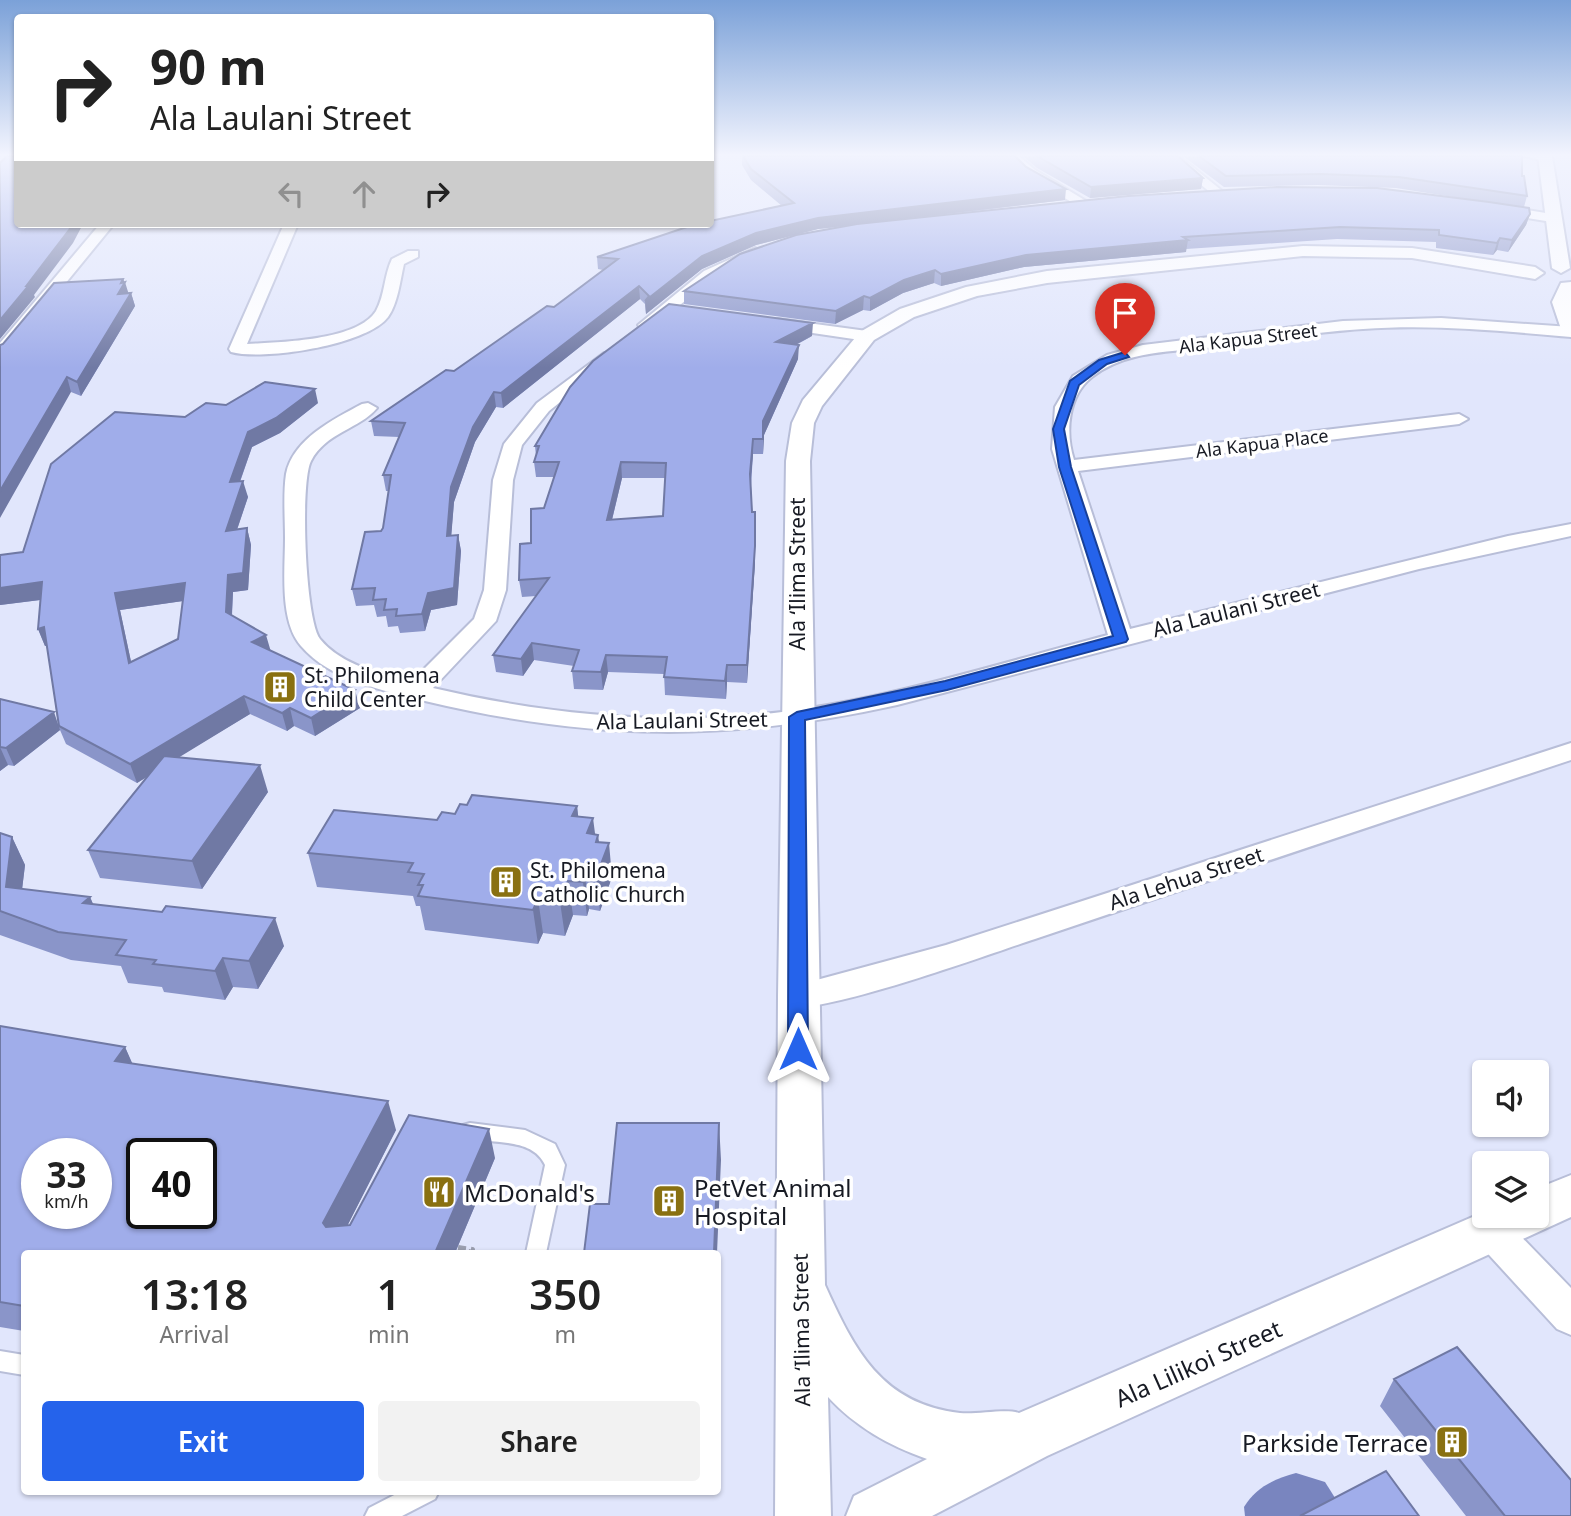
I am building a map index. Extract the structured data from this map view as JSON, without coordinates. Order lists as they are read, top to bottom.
{
  "streets": {
    "street": [
      "Ala Kapua Street",
      "Ala Kapua Place",
      "Ala ʻIlima Street",
      "Ala Laulani Street",
      "Ala Lehua Street",
      "Ala Lilikoi Street"
    ]
  },
  "crossings": [
    ["Ala Kapua Street", "Ala Kapua Place"],
    ["Ala Kapua Street", "Ala Laulani Street"],
    ["Ala ʻIlima Street", "Ala Laulani Street"],
    ["Ala ʻIlima Street", "Ala Lehua Street"]
  ],
  "places": {
    "building": [
      "St. Philomena Child Center",
      "St. Philomena Catholic Church",
      "PetVet Animal Hospital",
      "Parkside Terrace"
    ],
    "restaurant": ["McDonald's"]
  },
  "page": {
    "turn": ["90 m", "Ala Laulani Street"],
    "speed": "33 km/h",
    "limit": "40",
    "eta": [
      "13:18",
      "Arrival",
      "1",
      "min",
      "350",
      "m"
    ],
    "buttons": ["Exit", "Share"]
  }
}
